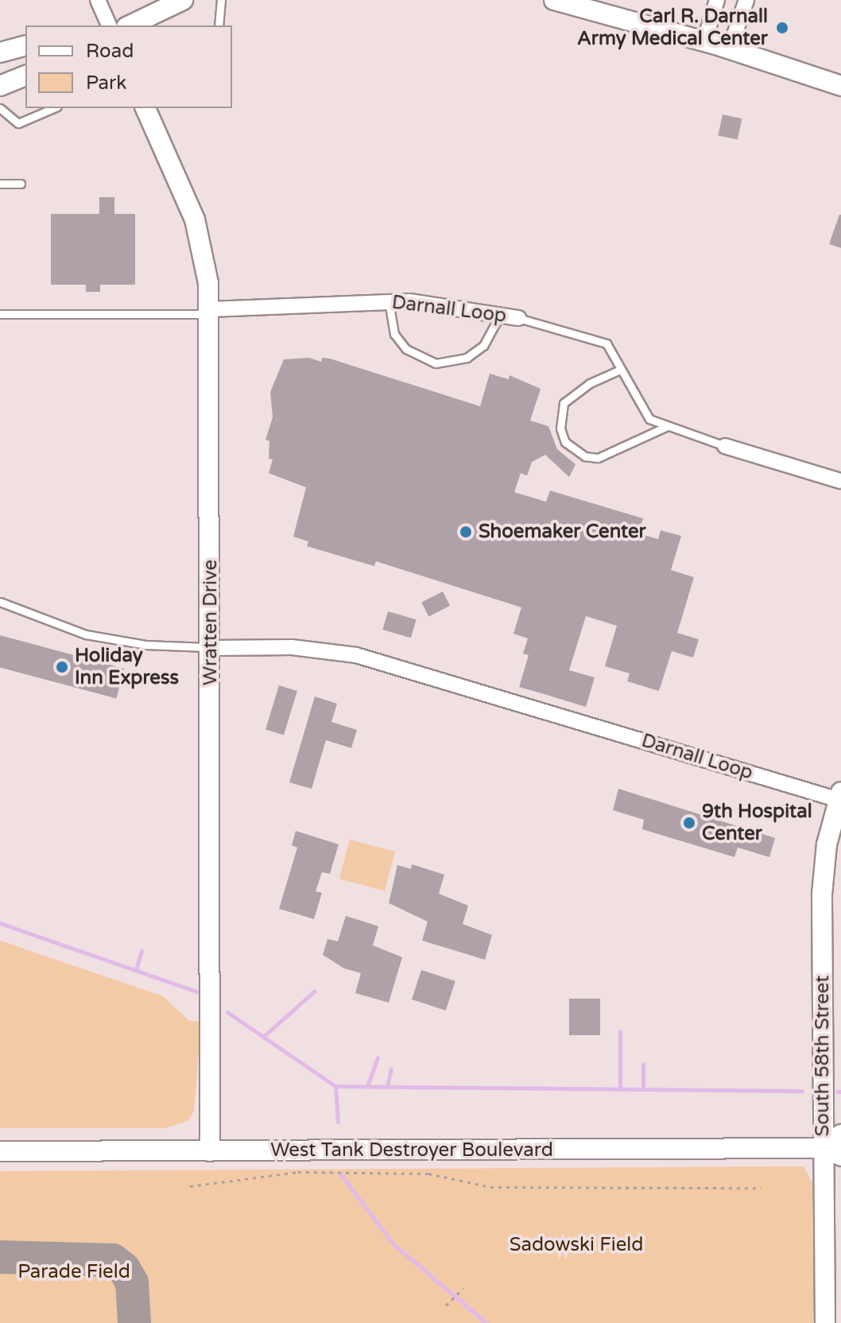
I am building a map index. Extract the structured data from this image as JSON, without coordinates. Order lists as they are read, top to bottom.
{
  "streets": {
    "street": [
      "Darnall Loop",
      "Wratten Drive",
      "South 58th Street",
      "West Tank Destroyer Boulevard"
    ]
  },
  "crossings": [
    ["Darnall Loop", "Wratten Drive"],
    ["Darnall Loop", "South 58th Street"],
    ["Wratten Drive", "West Tank Destroyer Boulevard"],
    ["South 58th Street", "West Tank Destroyer Boulevard"]
  ],
  "parks": ["Sadowski Field", "Parade Field"],
  "places": [
    "Carl R. Darnall Army Medical Center",
    "Shoemaker Center",
    "Holiday Inn Express",
    "9th Hospital Center"
  ],
  "legend": ["Road", "Park"]
}
